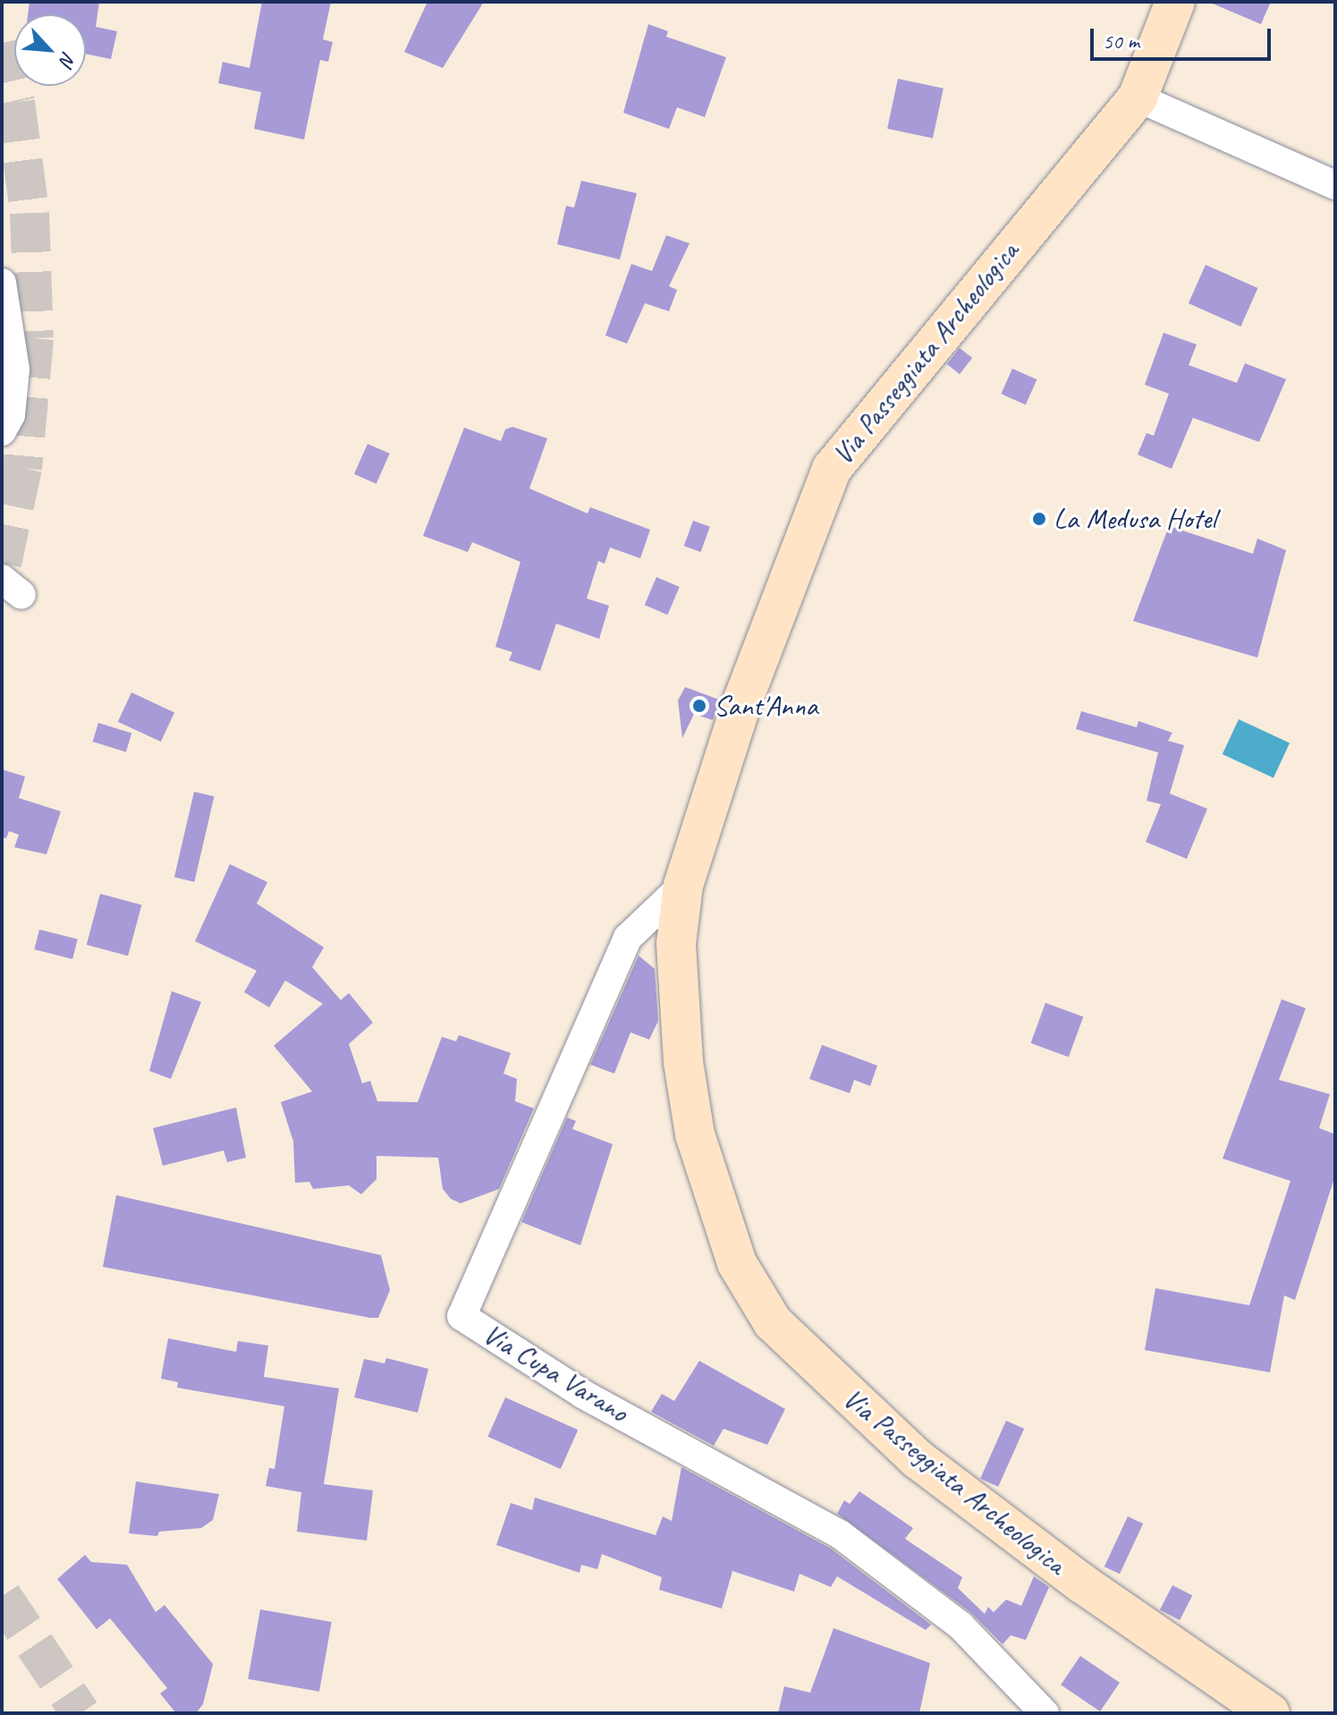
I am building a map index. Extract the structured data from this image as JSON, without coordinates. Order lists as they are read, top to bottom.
{
  "streets": {
    "street": ["Via Passeggiata Archeologica", "Via Cupa Varano"]
  },
  "crossings": [
    ["Via Passeggiata Archeologica", "Via Cupa Varano"]
  ],
  "places": ["La Medusa Hotel", "Sant'Anna"],
  "scale_bar": "50 m",
  "north": "bottom right"
}
